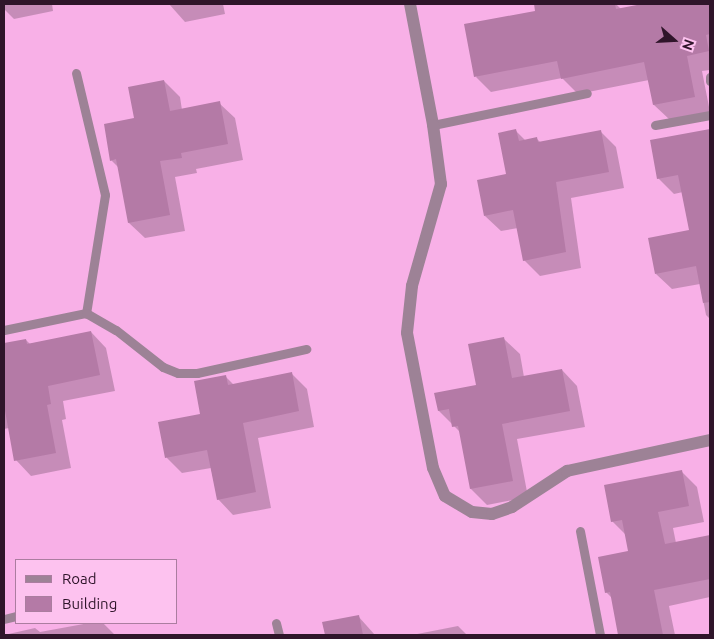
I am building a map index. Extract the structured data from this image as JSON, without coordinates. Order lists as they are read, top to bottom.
{
  "legend": ["Road", "Building"],
  "north": "right"
}
